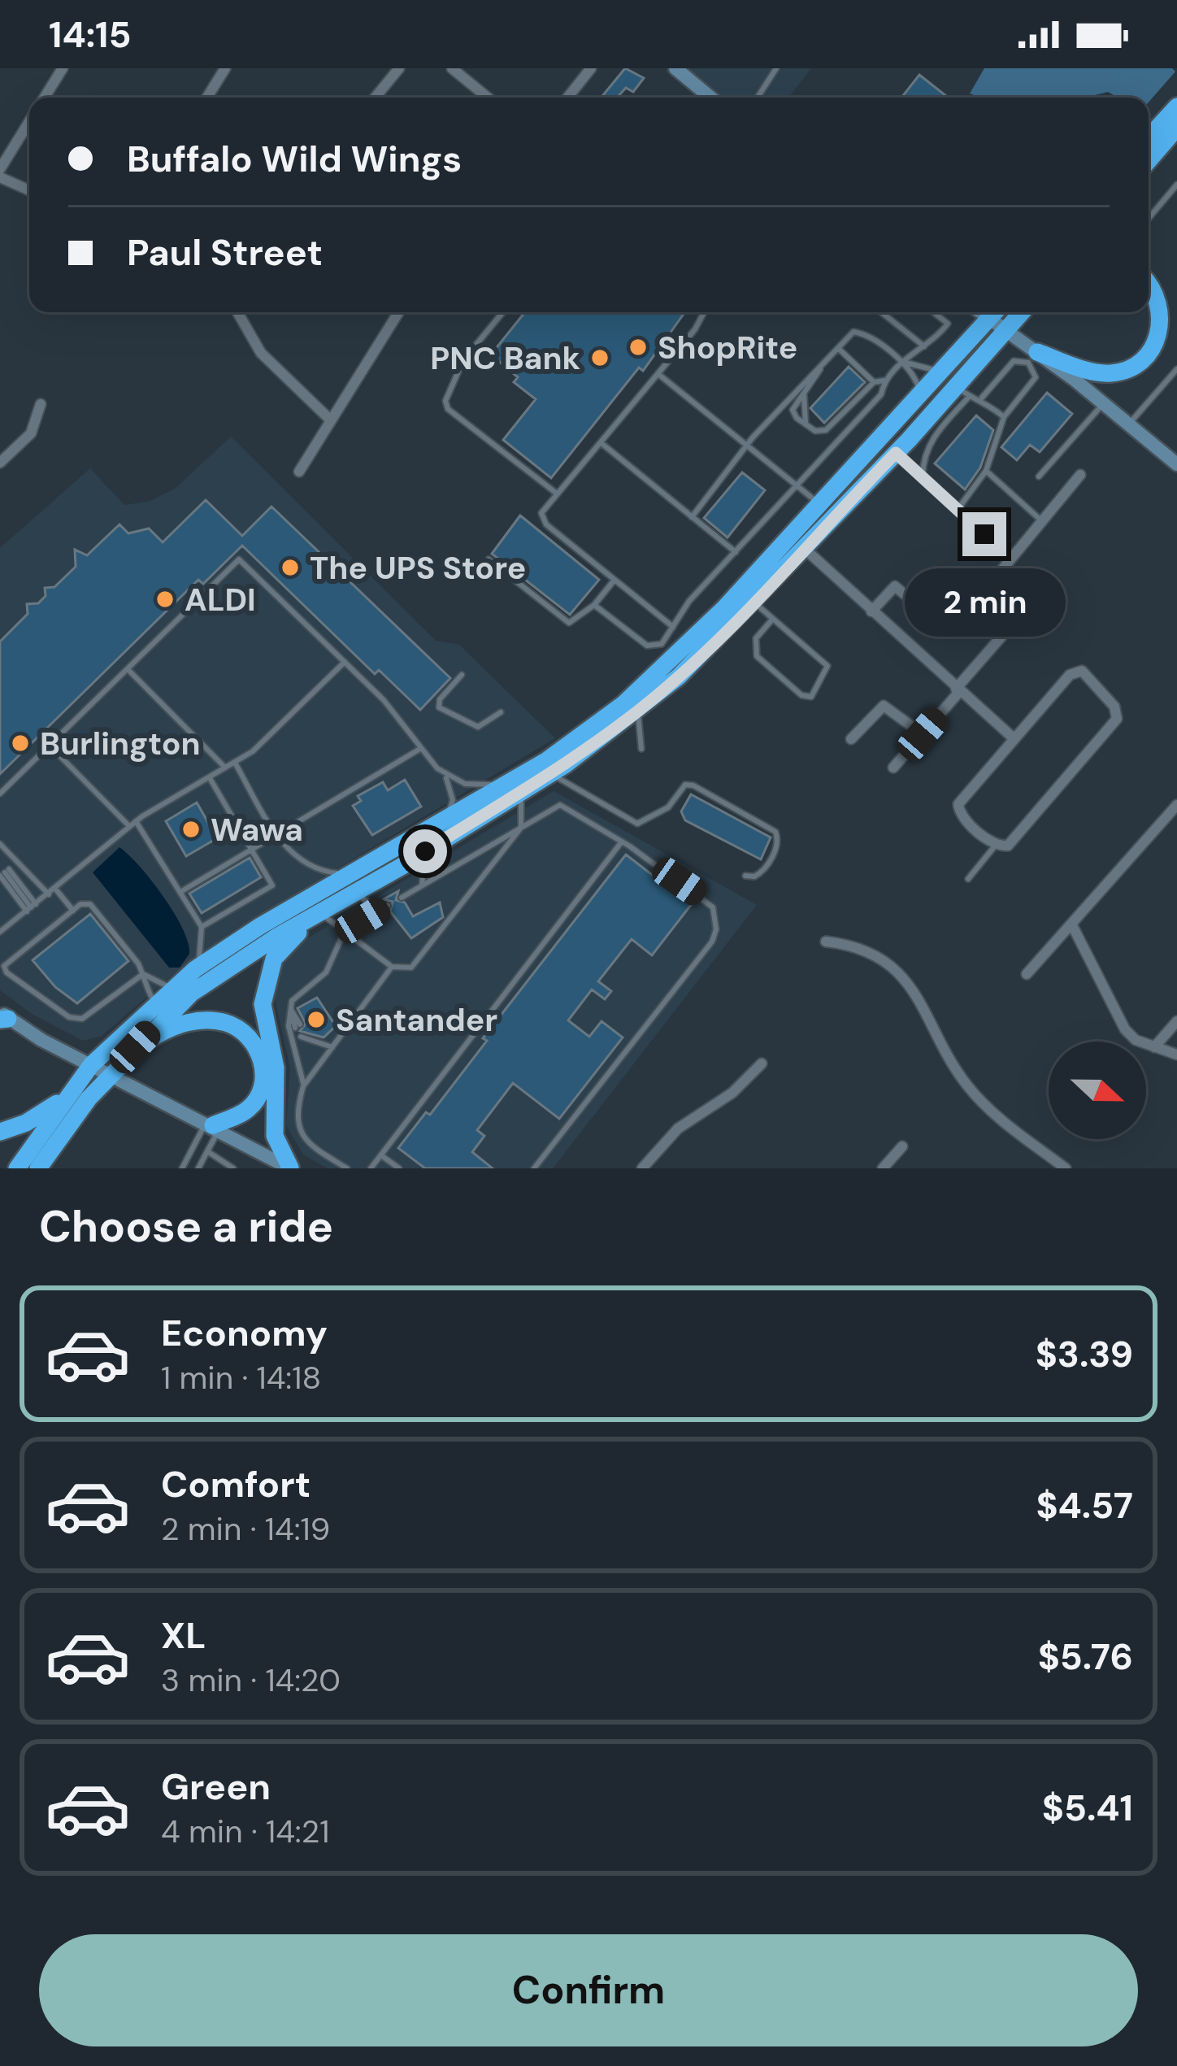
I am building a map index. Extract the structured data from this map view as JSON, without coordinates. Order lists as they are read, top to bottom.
{
  "places": [
    "ShopRite",
    "PNC Bank",
    "The UPS Store",
    "ALDI",
    "Burlington",
    "Wawa",
    "Santander"
  ],
  "north": "right",
  "page": {
    "status": "14:15",
    "banner": ["Buffalo Wild Wings", "Paul Street"],
    "bubble": "2 min",
    "heading": "Choose a ride",
    "list": [
      {
        "name": "Economy",
        "note": "1 min · 14:18",
        "value": "$3.39"
      },
      {
        "name": "Comfort",
        "note": "2 min · 14:19",
        "value": "$4.57"
      },
      {
        "name": "XL",
        "note": "3 min · 14:20",
        "value": "$5.76"
      },
      {
        "name": "Green",
        "note": "4 min · 14:21",
        "value": "$5.41"
      }
    ],
    "buttons": "Confirm"
  }
}
